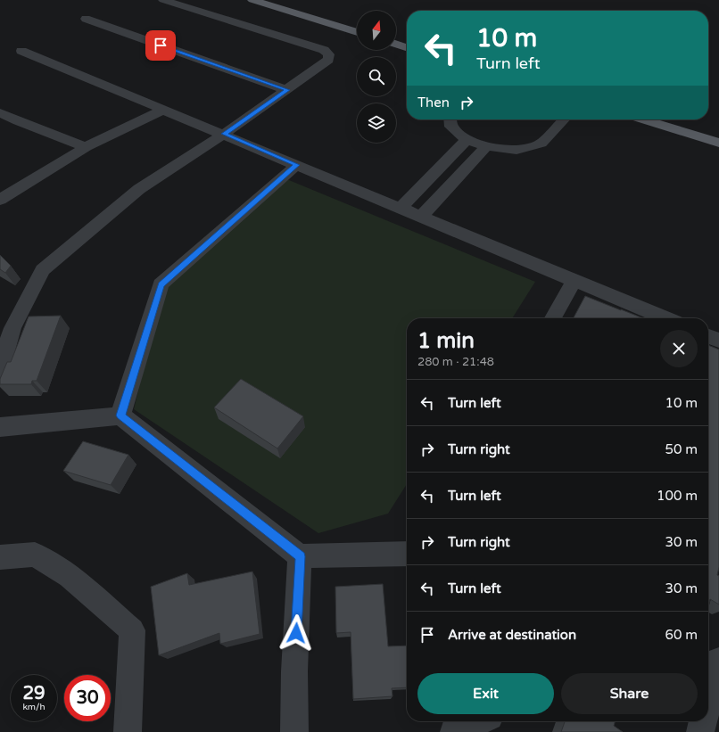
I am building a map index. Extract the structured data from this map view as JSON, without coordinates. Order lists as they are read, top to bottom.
{
  "north": "top",
  "page": {
    "turn": ["10 m", "Turn left"],
    "then": "Then",
    "heading": ["1 min", "280 m · 21:48"],
    "list": [
      {
        "name": "Turn left",
        "value": "10 m"
      },
      {
        "name": "Turn right",
        "value": "50 m"
      },
      {
        "name": "Turn left",
        "value": "100 m"
      },
      {
        "name": "Turn right",
        "value": "30 m"
      },
      {
        "name": "Turn left",
        "value": "30 m"
      },
      {
        "name": "Arrive at destination",
        "value": "60 m"
      }
    ],
    "buttons": ["Exit", "Share"],
    "speed": "29 km/h",
    "limit": "30"
  }
}
